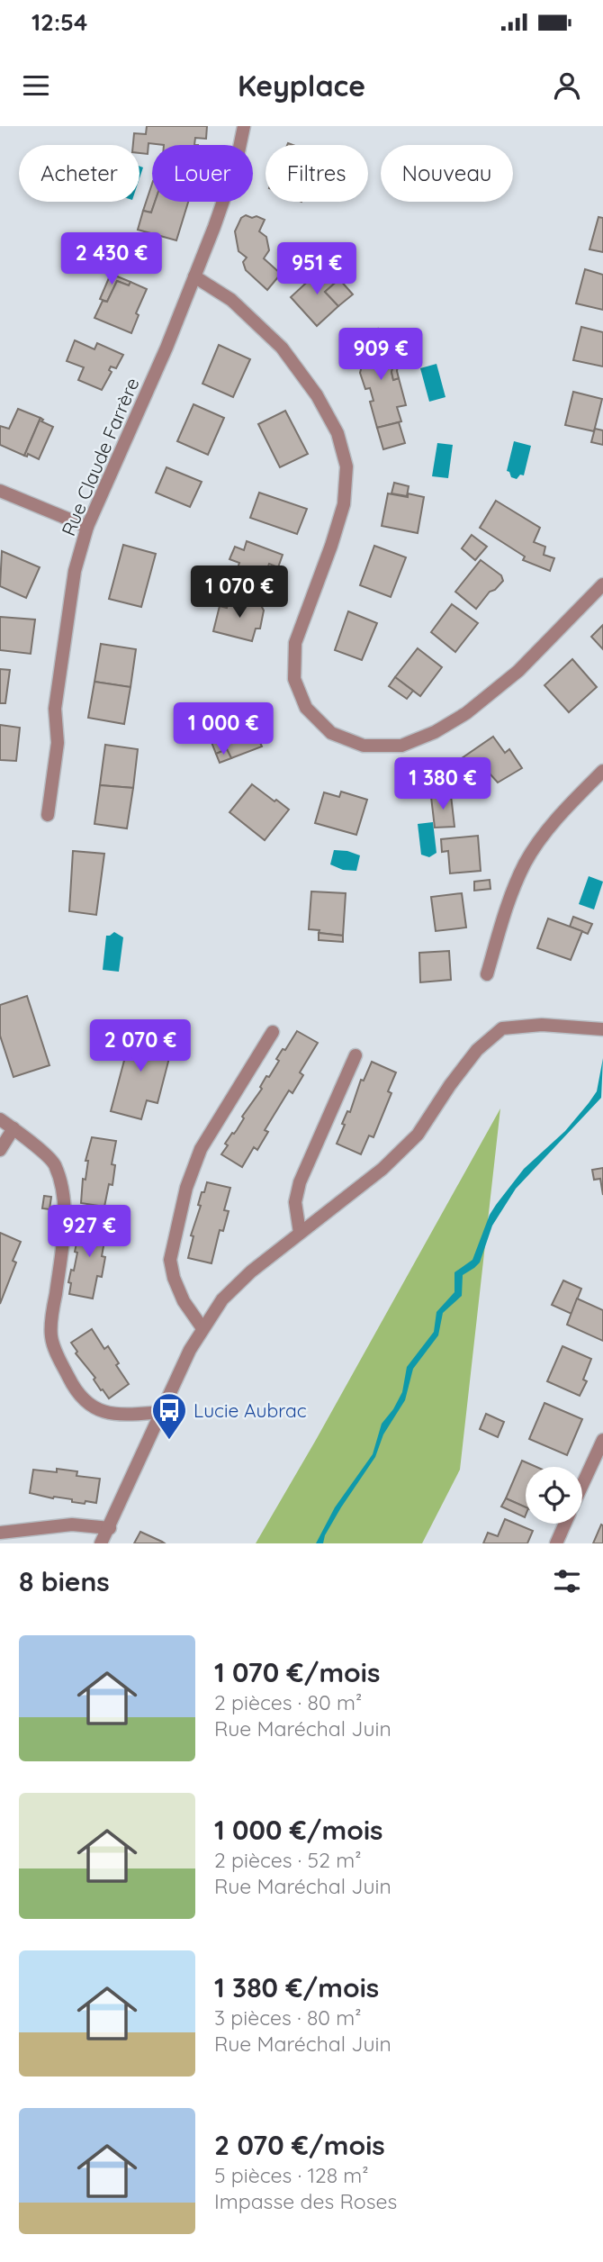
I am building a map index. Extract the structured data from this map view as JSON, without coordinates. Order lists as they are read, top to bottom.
{
  "streets": {
    "street": ["Rue Claude Farrère"]
  },
  "places": {
    "bus stop": ["Lucie Aubrac"]
  },
  "page": {
    "status": "12:54",
    "header": "Keyplace",
    "chip": [
      "Acheter",
      "Louer",
      "Filtres",
      "Nouveau"
    ],
    "price": [
      "2 430 €",
      "951 €",
      "909 €",
      "1 070 €",
      "1 000 €",
      "1 380 €",
      "2 070 €",
      "927 €"
    ],
    "heading": "8 biens",
    "list": [
      {
        "name": "1 070 €/mois",
        "note": "2 pièces · 80 m² · Rue Maréchal Juin"
      },
      {
        "name": "1 000 €/mois",
        "note": "2 pièces · 52 m² · Rue Maréchal Juin"
      },
      {
        "name": "1 380 €/mois",
        "note": "3 pièces · 80 m² · Rue Maréchal Juin"
      },
      {
        "name": "2 070 €/mois",
        "note": "5 pièces · 128 m² · Impasse des Roses"
      }
    ]
  }
}
